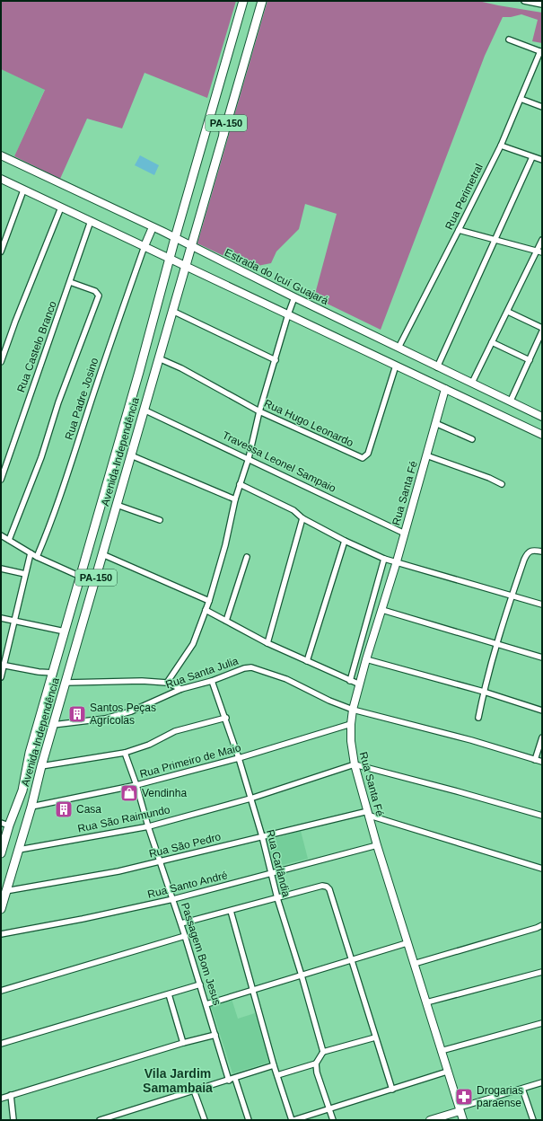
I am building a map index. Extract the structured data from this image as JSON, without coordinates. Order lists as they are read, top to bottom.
{
  "streets": {
    "main road": [
      "PA-150",
      "Estrada do Icuí Guajará",
      "Avenida Independência",
      "Rua Santa Fé"
    ],
    "street": [
      "Rua Perimetral",
      "Rua Castelo Branco",
      "Rua Padre Josino",
      "Rua Hugo Leonardo",
      "Travessa Leonel Sampaio",
      "Rua Santa Julia",
      "Rua Primeiro de Maio",
      "Rua São Raimundo",
      "Rua São Pedro",
      "Rua Carlândia",
      "Rua Santo André",
      "Passagem Bom Jesus"
    ]
  },
  "crossings": [
    ["Rua Perimetral", "Estrada do Icuí Guajará"],
    ["Estrada do Icuí Guajará", "Avenida Independência"],
    ["Rua Hugo Leonardo", "Avenida Independência"],
    ["Avenida Independência", "Travessa Leonel Sampaio"],
    ["Avenida Independência", "Rua Santa Julia"],
    ["Avenida Independência", "Rua Primeiro de Maio"],
    ["Avenida Independência", "Rua São Raimundo"],
    ["Avenida Independência", "Rua São Pedro"],
    ["Travessa Leonel Sampaio", "Rua Santa Fé"],
    ["Rua Santa Fé", "Rua Santa Julia"],
    ["Rua Santa Fé", "Rua Primeiro de Maio"],
    ["Rua Santa Fé", "Rua São Raimundo"],
    ["Rua Santa Fé", "Rua São Pedro"],
    ["Rua Santa Fé", "Rua Santo André"],
    ["Rua Santa Julia", "Rua Carlândia"],
    ["Rua Primeiro de Maio", "Rua Carlândia"],
    ["Rua Primeiro de Maio", "Passagem Bom Jesus"],
    ["Rua São Raimundo", "Rua Carlândia"],
    ["Rua São Raimundo", "Passagem Bom Jesus"],
    ["Rua São Pedro", "Rua Carlândia"],
    ["Rua São Pedro", "Passagem Bom Jesus"],
    ["Rua Carlândia", "Rua Santo André"],
    ["Rua Santo André", "Passagem Bom Jesus"]
  ],
  "districts": ["Vila Jardim Samambaia"],
  "places": {
    "building": ["Santos Peças Agrícolas", "Casa"],
    "shop": ["Vendinha"],
    "pharmacy": ["Drogarias paraense"]
  }
}
